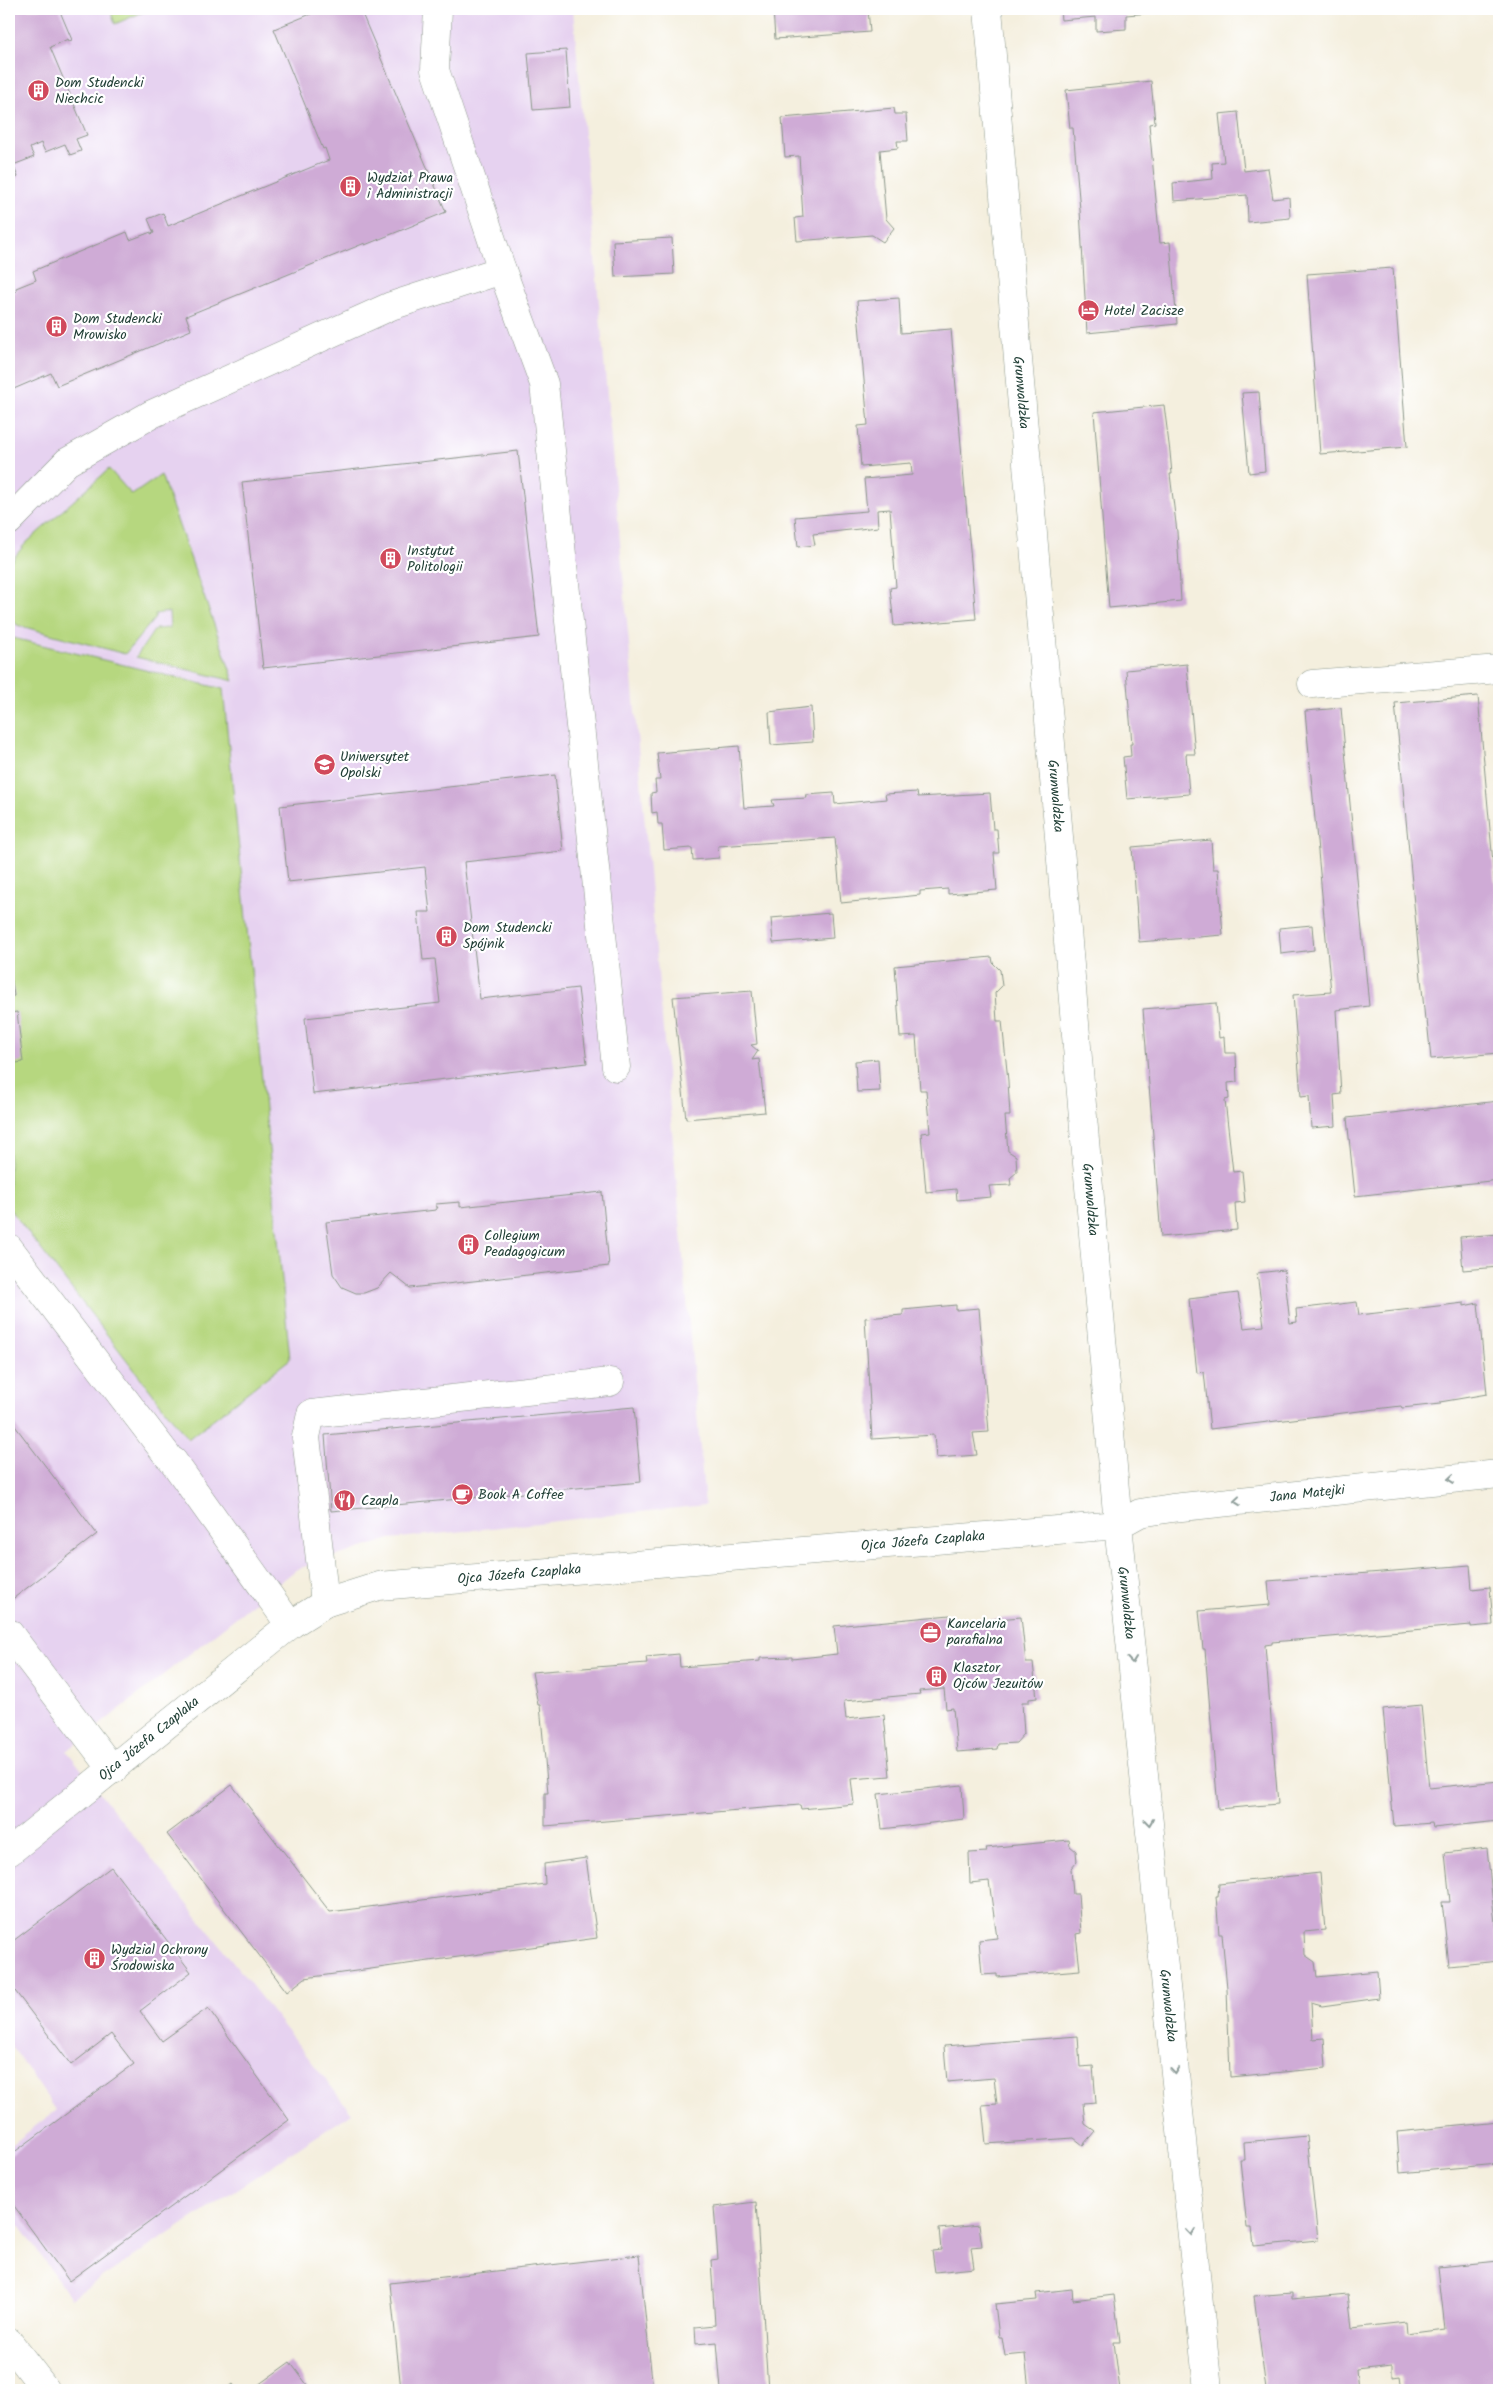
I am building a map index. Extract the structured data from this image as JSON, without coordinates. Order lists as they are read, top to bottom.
{
  "streets": {
    "street": ["Grunwaldzka", "Jana Matejki", "Ojca Józefa Czaplaka"]
  },
  "crossings": [
    ["Grunwaldzka", "Jana Matejki"],
    ["Grunwaldzka", "Ojca Józefa Czaplaka"],
    ["Jana Matejki", "Ojca Józefa Czaplaka"]
  ],
  "one_way": ["Grunwaldzka", "Jana Matejki"],
  "places": {
    "building": [
      "Dom Studencki Niechcic",
      "Wydział Prawa i Administracji",
      "Dom Studencki Mrowisko",
      "Instytut Politologii",
      "Dom Studencki Spójnik",
      "Collegium Peadagogicum",
      "Klasztor Ojców Jezuitów",
      "Wydzial Ochrony Środowiska"
    ],
    "hotel": ["Hotel Zacisze"],
    "school or university": ["Uniwersytet Opolski"],
    "cafe": ["Book A Coffee"],
    "restaurant": ["Czapla"],
    "office": ["Kancelaria parafialna"]
  }
}
